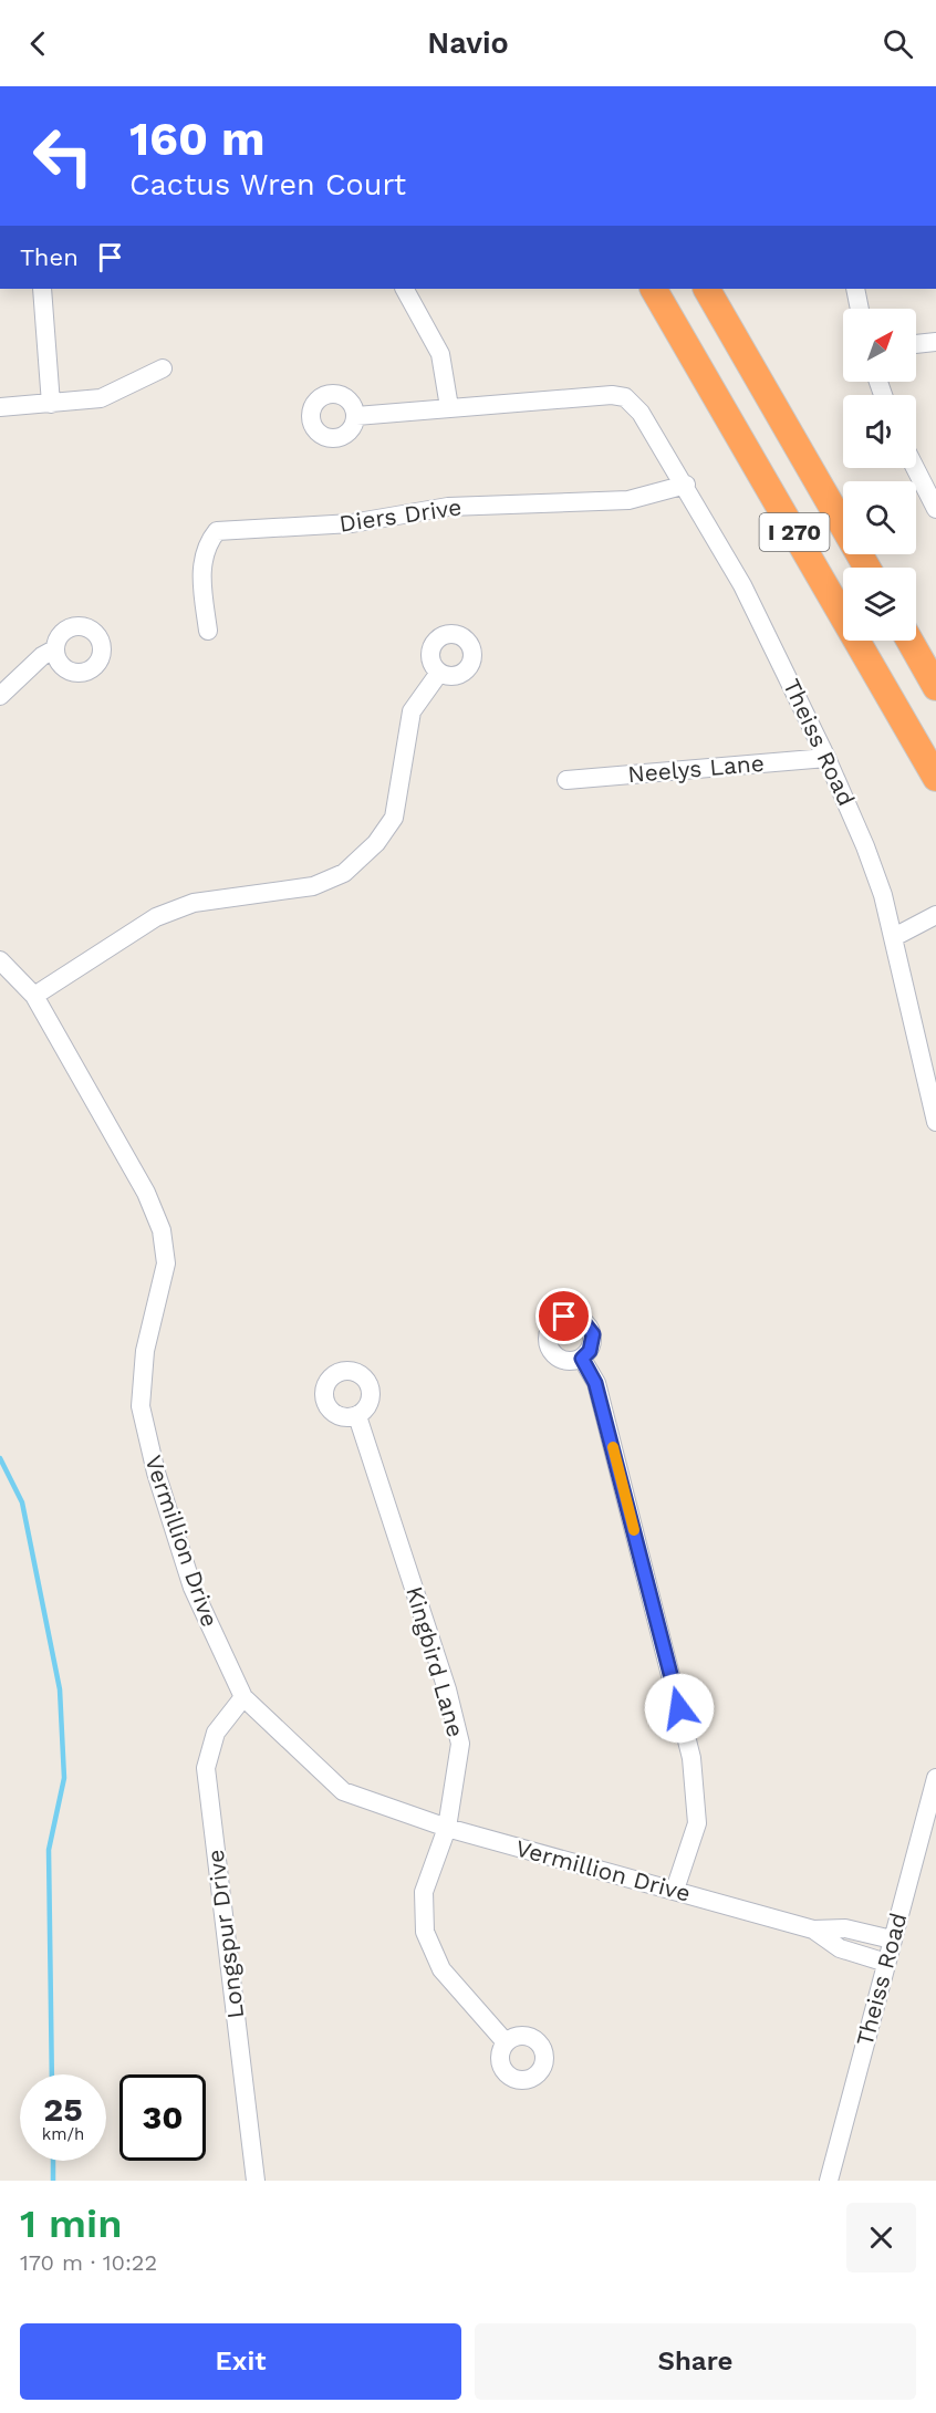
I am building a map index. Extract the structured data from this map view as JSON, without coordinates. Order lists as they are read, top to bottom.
{
  "streets": {
    "highway": ["I 270"],
    "street": [
      "Diers Drive",
      "Theiss Road",
      "Neelys Lane",
      "Vermillion Drive",
      "Kingbird Lane",
      "Longspur Drive"
    ]
  },
  "crossings": [
    ["Diers Drive", "Theiss Road"],
    ["Theiss Road", "Neelys Lane"],
    ["Theiss Road", "Vermillion Drive"],
    ["Vermillion Drive", "Kingbird Lane"],
    ["Vermillion Drive", "Longspur Drive"]
  ],
  "north": "top right",
  "page": {
    "header": "Navio",
    "turn": ["160 m", "Cactus Wren Court"],
    "then": "Then",
    "speed": "25 km/h",
    "limit": "30",
    "heading": ["1 min", "170 m · 10:22"],
    "buttons": ["Exit", "Share"]
  }
}
